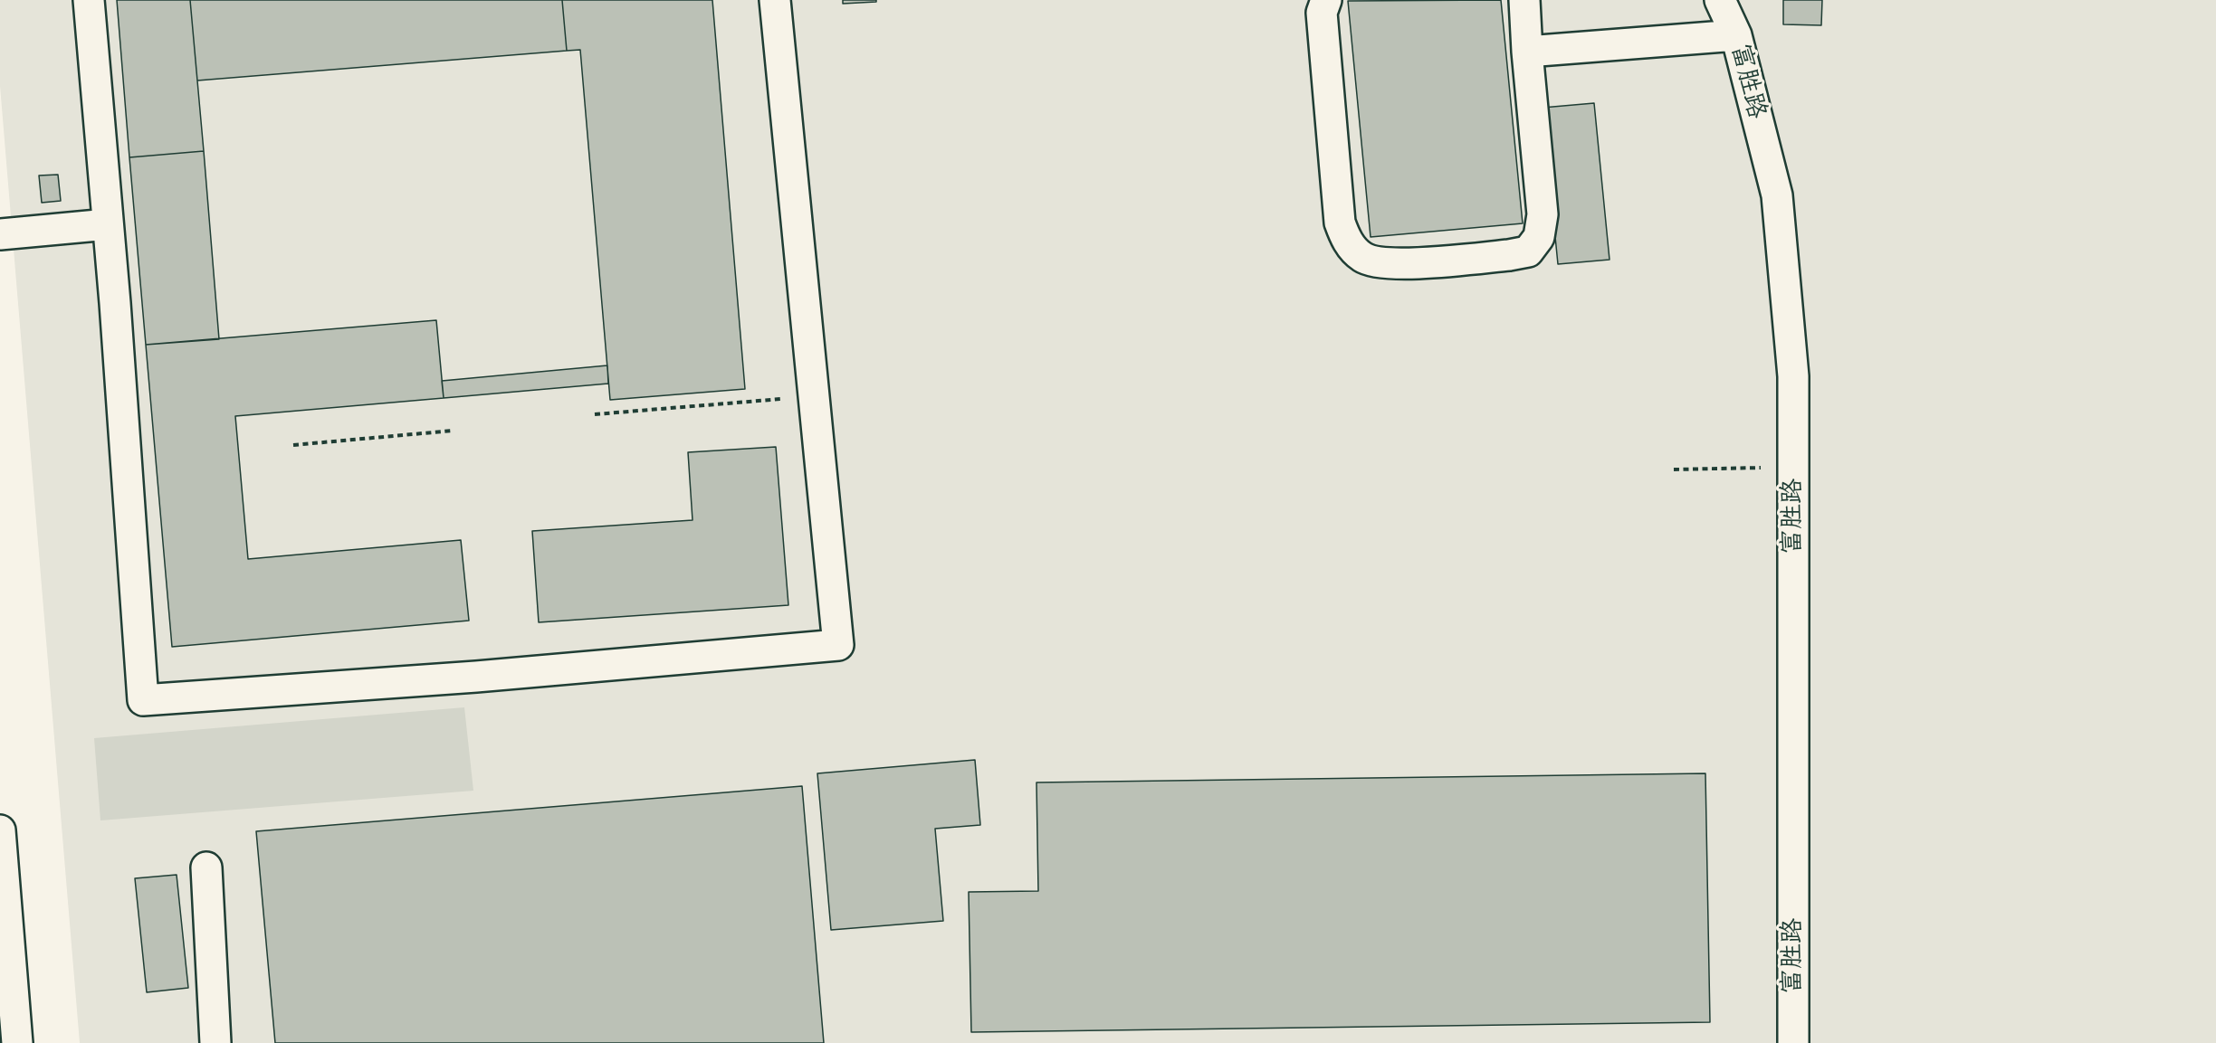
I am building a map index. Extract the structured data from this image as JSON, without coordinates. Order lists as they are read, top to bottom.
{
  "streets": {
    "street": ["富胜路"]
  }
}
